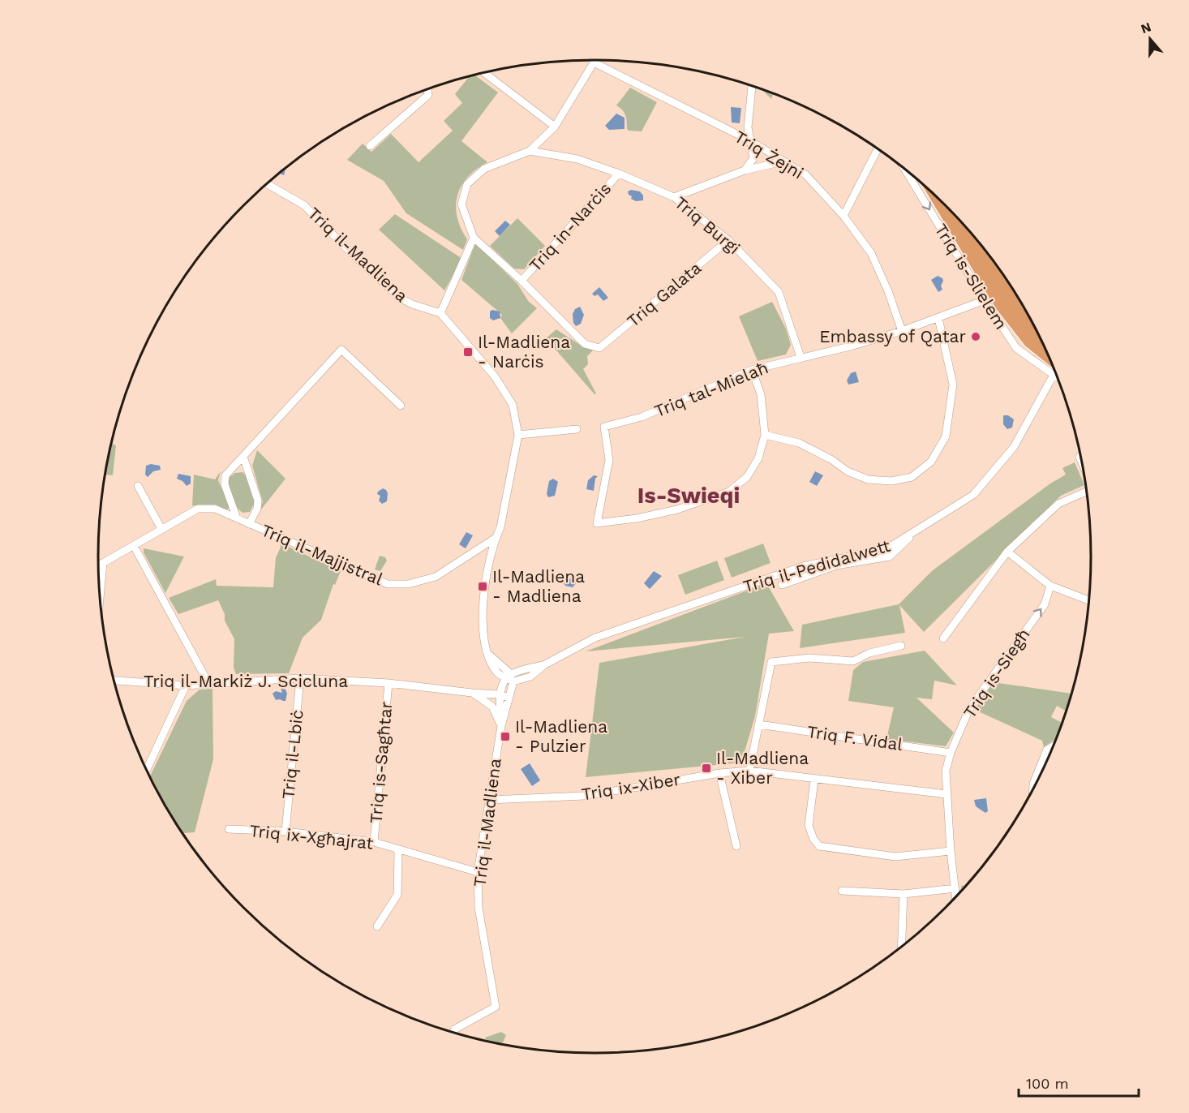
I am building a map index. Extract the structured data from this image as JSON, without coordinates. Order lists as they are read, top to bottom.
{
  "streets": {
    "street": [
      "Triq Żejni",
      "Triq Burgi",
      "Triq in-Narċis",
      "Triq il-Madliena",
      "Triq is-Slielem",
      "Triq Galata",
      "Triq tal-Mielaħ",
      "Triq il-Majjistral",
      "Triq il-Pedidalwett",
      "Triq is-Siegħ",
      "Triq il-Markiż J. Scicluna",
      "Triq F. Vidal",
      "Triq il-Lbiċ",
      "Triq is-Sagħtar",
      "Triq ix-Xiber",
      "Triq ix-Xgħajrat"
    ]
  },
  "crossings": [
    ["Triq Żejni", "Triq tal-Mielaħ"],
    ["Triq Burgi", "Triq in-Narċis"],
    ["Triq Burgi", "Triq Galata"],
    ["Triq Burgi", "Triq tal-Mielaħ"],
    ["Triq in-Narċis", "Triq Galata"],
    ["Triq il-Madliena", "Triq il-Pedidalwett"],
    ["Triq il-Madliena", "Triq il-Markiż J. Scicluna"],
    ["Triq il-Madliena", "Triq ix-Xiber"],
    ["Triq il-Madliena", "Triq ix-Xgħajrat"],
    ["Triq is-Slielem", "Triq tal-Mielaħ"],
    ["Triq is-Siegħ", "Triq F. Vidal"],
    ["Triq is-Siegħ", "Triq ix-Xiber"],
    ["Triq il-Markiż J. Scicluna", "Triq il-Lbiċ"],
    ["Triq il-Markiż J. Scicluna", "Triq is-Sagħtar"],
    ["Triq il-Lbiċ", "Triq ix-Xgħajrat"],
    ["Triq is-Sagħtar", "Triq ix-Xgħajrat"]
  ],
  "one_way": ["Triq is-Slielem"],
  "districts": ["Is-Swieqi"],
  "places": {
    "other": ["Embassy of Qatar"],
    "transit": [
      "Il-Madliena - Narċis",
      "Il-Madliena - Madliena",
      "Il-Madliena - Pulzier",
      "Il-Madliena - Xiber"
    ]
  },
  "scale_bar": "100 m",
  "north": "top"
}
